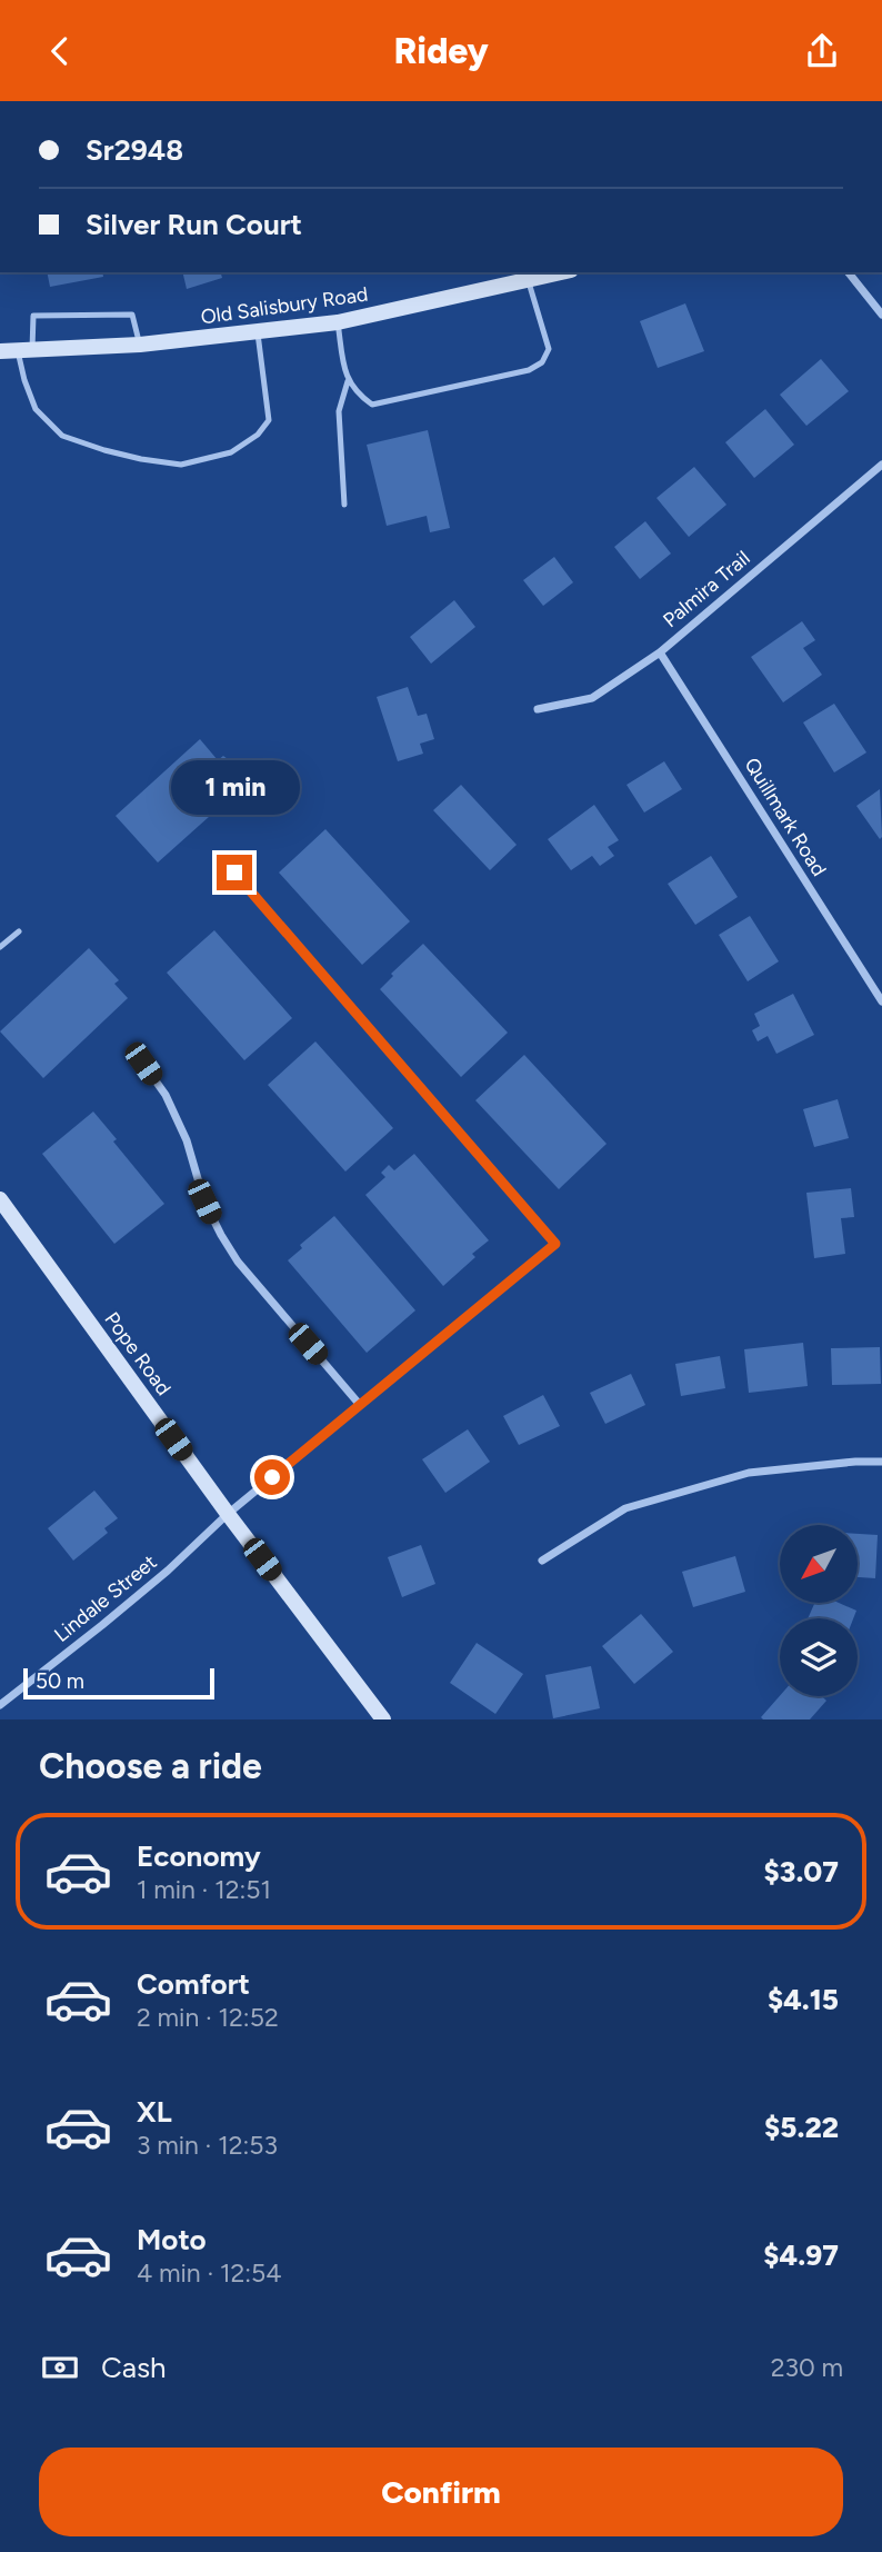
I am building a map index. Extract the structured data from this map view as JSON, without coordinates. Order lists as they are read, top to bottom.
{
  "streets": {
    "street": [
      "Old Salisbury Road",
      "Palmira Trail",
      "Quillmark Road",
      "Pope Road",
      "Lindale Street"
    ]
  },
  "crossings": [
    ["Palmira Trail", "Quillmark Road"],
    ["Pope Road", "Lindale Street"]
  ],
  "scale_bar": "50 m",
  "north": "bottom left",
  "page": {
    "header": "Ridey",
    "banner": ["Sr2948", "Silver Run Court"],
    "bubble": "1 min",
    "scale": "50 m",
    "heading": "Choose a ride",
    "list": [
      {
        "name": "Economy",
        "note": "1 min · 12:51",
        "value": "$3.07"
      },
      {
        "name": "Comfort",
        "note": "2 min · 12:52",
        "value": "$4.15"
      },
      {
        "name": "XL",
        "note": "3 min · 12:53",
        "value": "$5.22"
      },
      {
        "name": "Moto",
        "note": "4 min · 12:54",
        "value": "$4.97"
      }
    ],
    "pay": ["Cash", "230 m"],
    "buttons": "Confirm"
  }
}
